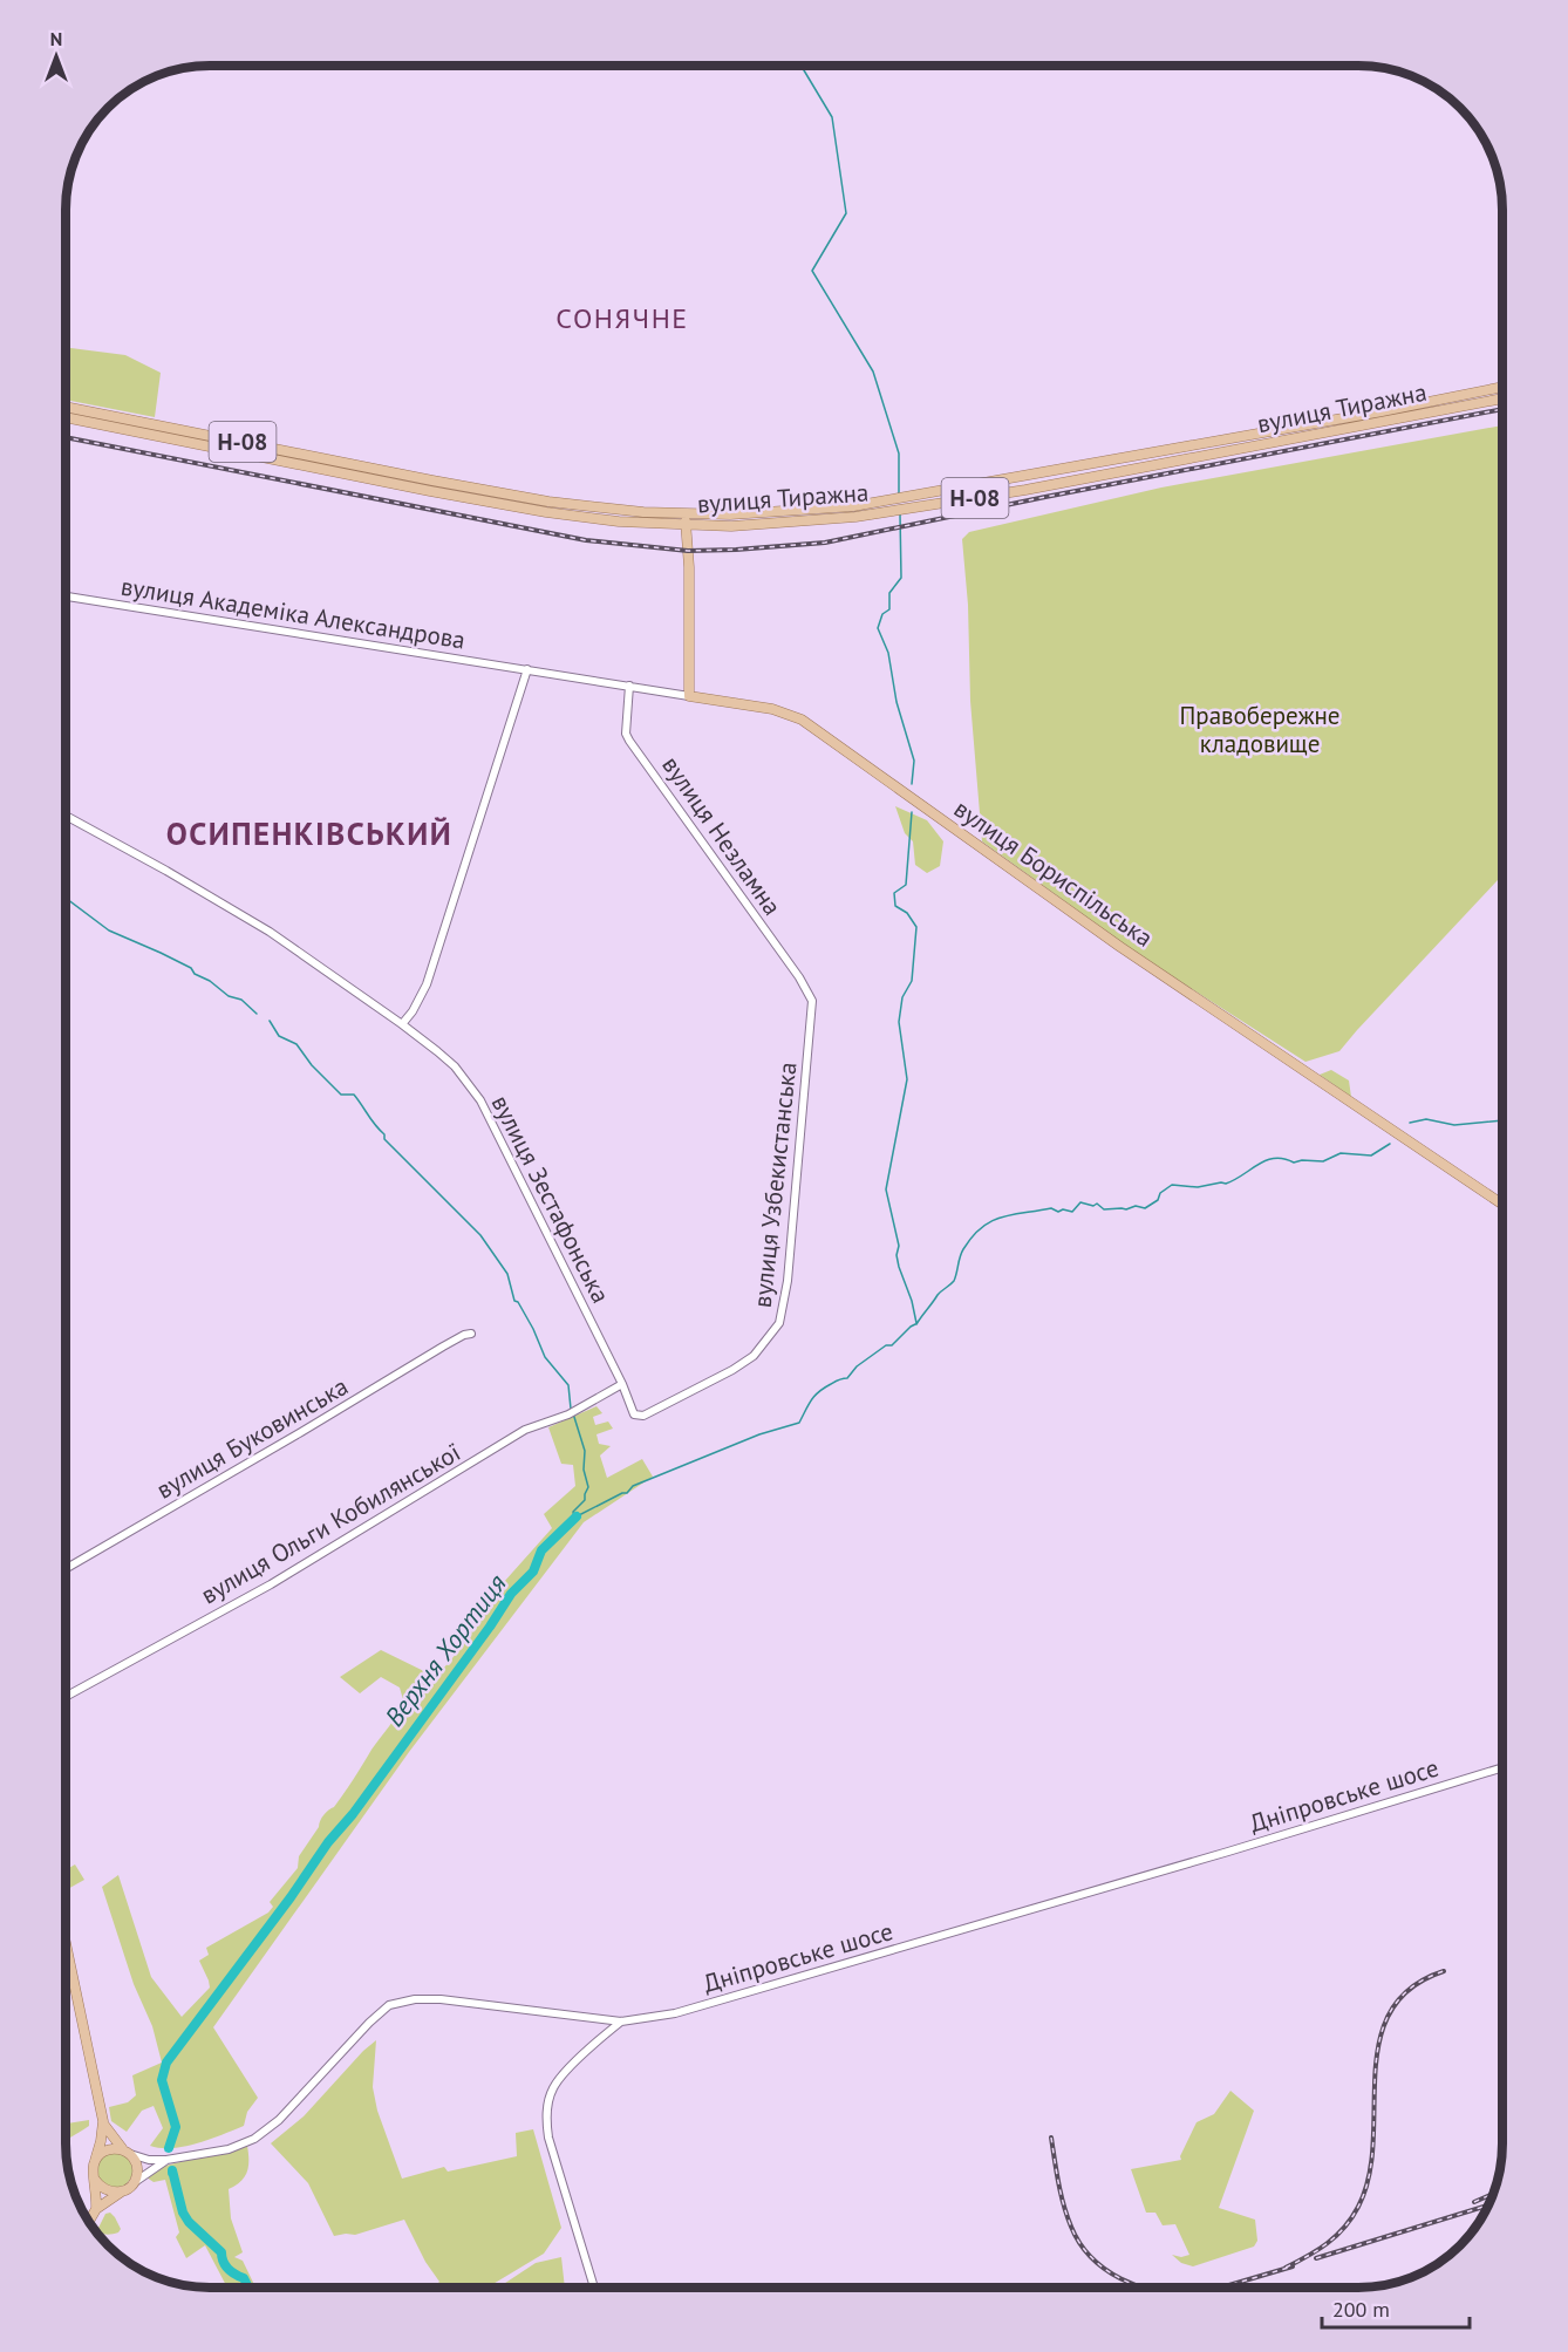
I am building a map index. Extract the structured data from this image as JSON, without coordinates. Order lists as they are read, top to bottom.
{
  "streets": {
    "main road": ["вулиця Тиражна", "Н-08", "вулиця Бориспільська"],
    "street": [
      "вулиця Академіка Александрова",
      "вулиця Незламна",
      "вулиця Узбекистанська",
      "вулиця Зестафонська",
      "вулиця Буковинська",
      "вулиця Ольги Кобилянської",
      "Дніпровське шосе"
    ]
  },
  "crossings": [
    ["вулиця Академіка Александрова", "вулиця Бориспільська"],
    ["вулиця Незламна", "вулиця Бориспільська"],
    ["вулиця Незламна", "вулиця Узбекистанська"],
    ["вулиця Узбекистанська", "вулиця Зестафонська"],
    ["вулиця Зестафонська", "вулиця Ольги Кобилянської"]
  ],
  "districts": ["СОНЯЧНЕ", "ОСИПЕНКІВСЬКИЙ"],
  "water": ["Верхня Хортиця"],
  "parks": ["Правобережне кладовище"],
  "scale_bar": "200 m",
  "north": "top"
}
